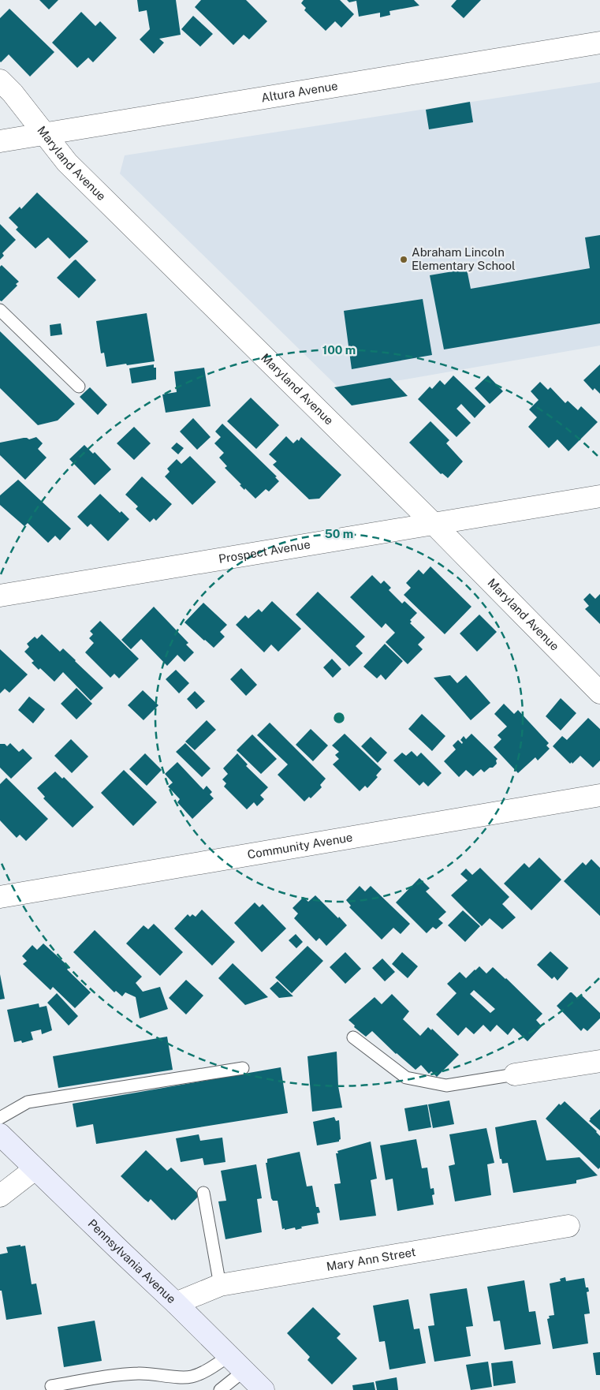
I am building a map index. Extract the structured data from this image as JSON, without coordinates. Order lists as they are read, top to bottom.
{
  "streets": {
    "main road": ["Pennsylvania Avenue"],
    "street": [
      "Altura Avenue",
      "Maryland Avenue",
      "Prospect Avenue",
      "Community Avenue",
      "Mary Ann Street"
    ]
  },
  "crossings": [
    ["Altura Avenue", "Maryland Avenue"],
    ["Maryland Avenue", "Prospect Avenue"],
    ["Mary Ann Street", "Pennsylvania Avenue"]
  ],
  "places": ["Abraham Lincoln Elementary School"],
  "rings": ["100 m", "50 m"]
}
